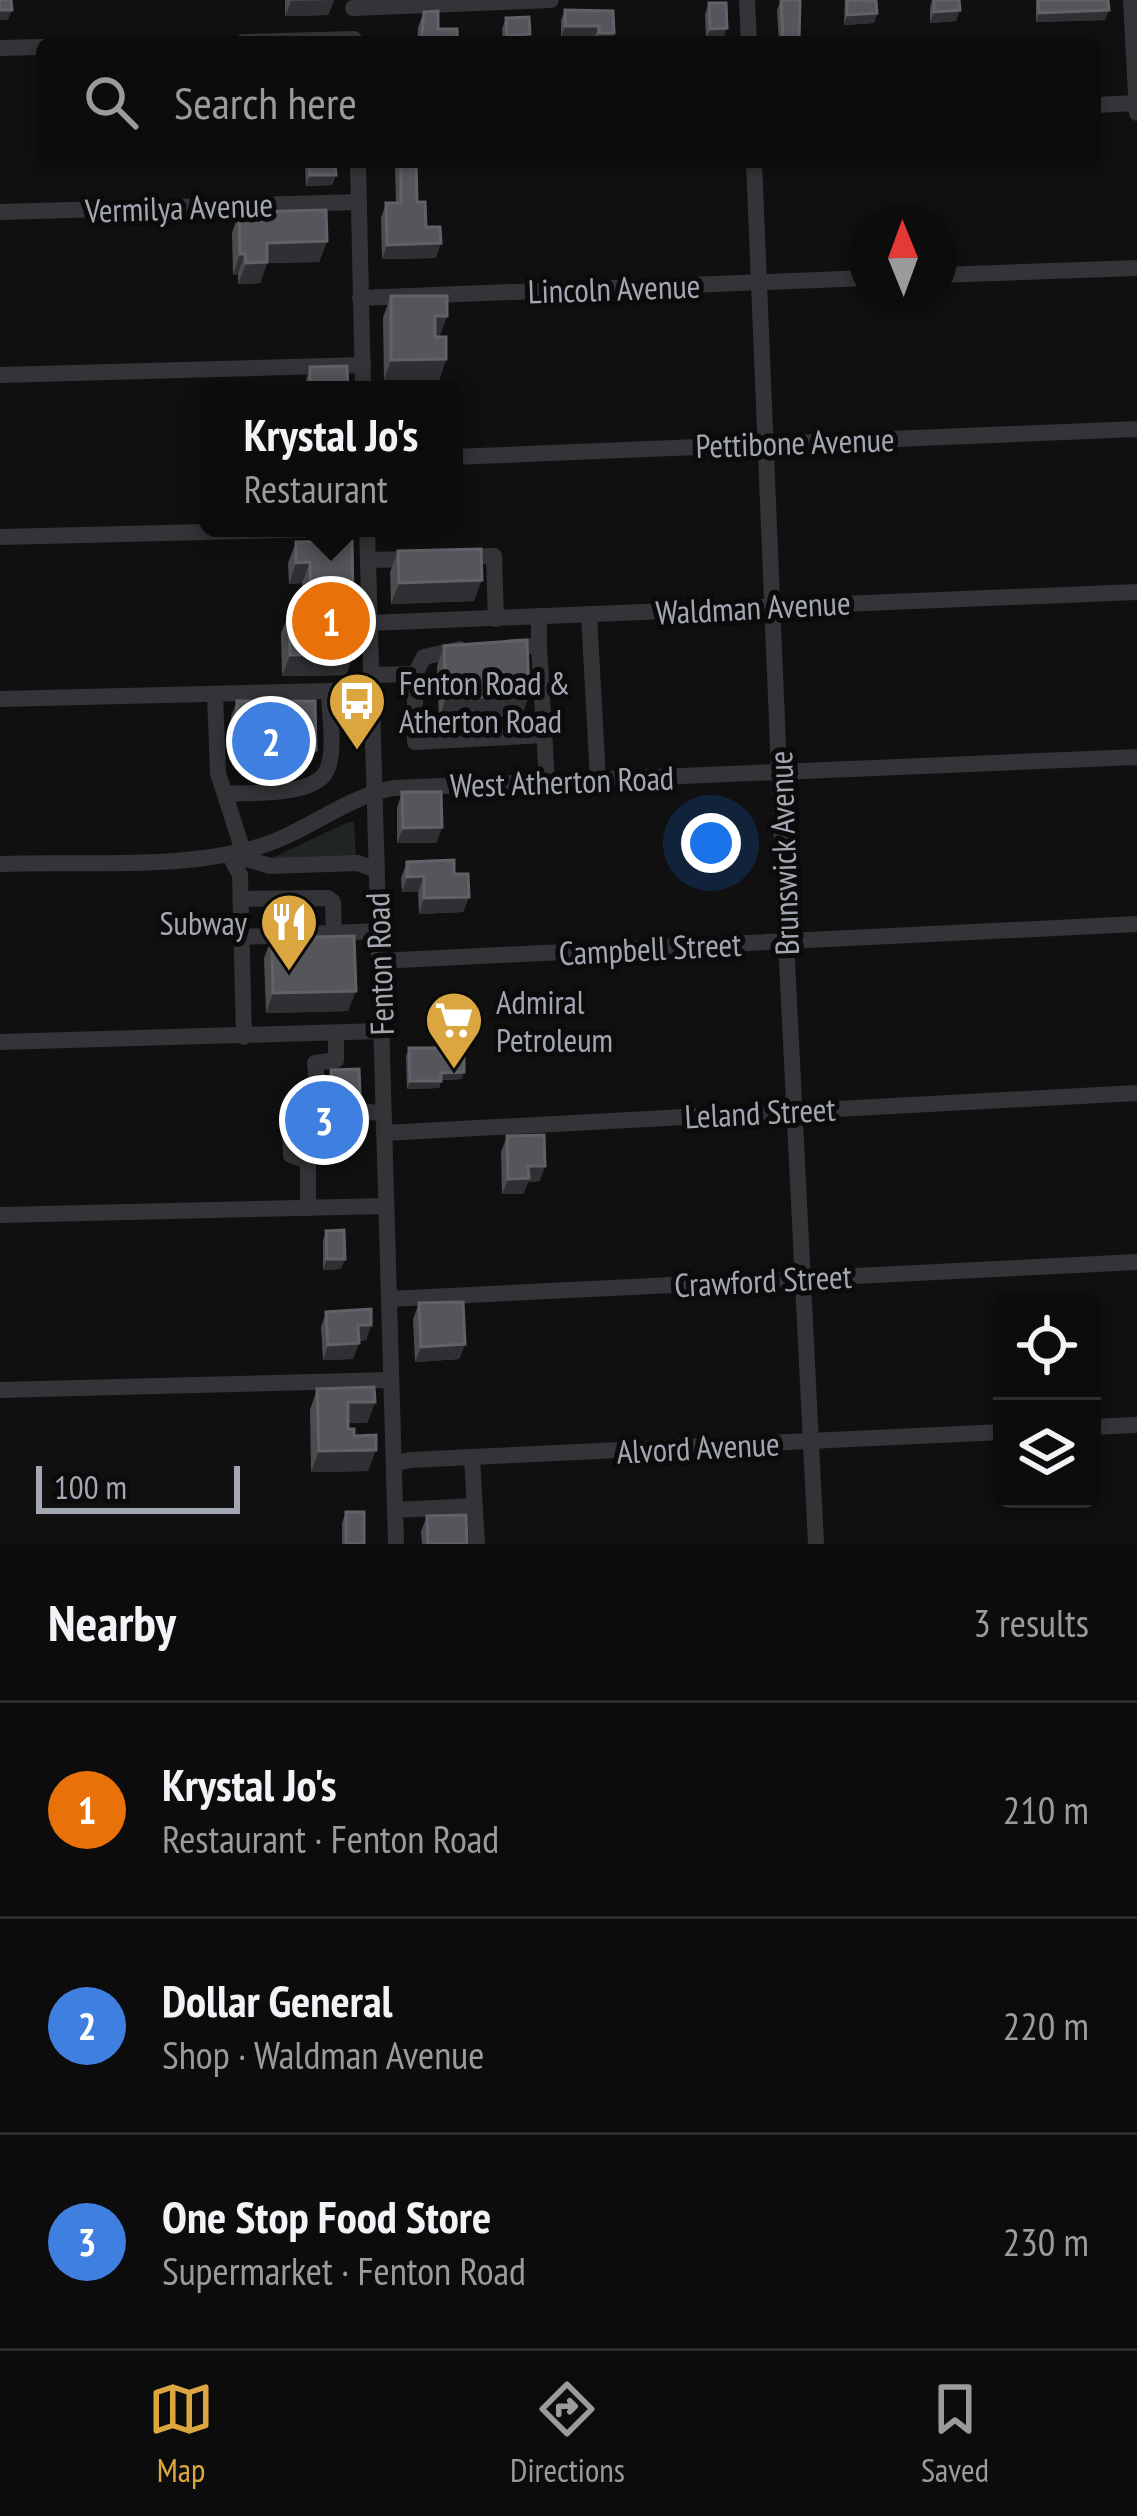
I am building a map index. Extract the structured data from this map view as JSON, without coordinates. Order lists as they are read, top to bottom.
{
  "streets": {
    "street": [
      "Vermilya Avenue",
      "Lincoln Avenue",
      "Pettibone Avenue",
      "Waldman Avenue",
      "West Atherton Road",
      "Brunswick Avenue",
      "Campbell Street",
      "Fenton Road",
      "Leland Street",
      "Crawford Street",
      "Alvord Avenue"
    ]
  },
  "crossings": [
    ["Lincoln Avenue", "Brunswick Avenue"],
    ["Pettibone Avenue", "Brunswick Avenue"],
    ["Waldman Avenue", "Brunswick Avenue"],
    ["Waldman Avenue", "Fenton Road"],
    ["West Atherton Road", "Brunswick Avenue"],
    ["West Atherton Road", "Fenton Road"],
    ["Brunswick Avenue", "Campbell Street"],
    ["Brunswick Avenue", "Leland Street"],
    ["Brunswick Avenue", "Crawford Street"],
    ["Brunswick Avenue", "Alvord Avenue"],
    ["Campbell Street", "Fenton Road"],
    ["Fenton Road", "Leland Street"],
    ["Fenton Road", "Crawford Street"],
    ["Fenton Road", "Alvord Avenue"]
  ],
  "places": {
    "bus stop": ["Fenton Road & Atherton Road"],
    "restaurant": ["Subway"],
    "supermarket": ["Admiral Petroleum"]
  },
  "scale_bar": "100 m",
  "north": "top",
  "page": {
    "search": "Search here",
    "popup": ["Krystal Jo's", "Restaurant"],
    "pins": ["1", "2", "3"],
    "scale": "100 m",
    "heading": ["Nearby", "3 results"],
    "list": [
      {
        "mark": "1",
        "name": "Krystal Jo's",
        "note": "Restaurant · Fenton Road",
        "value": "210 m"
      },
      {
        "mark": "2",
        "name": "Dollar General",
        "note": "Shop · Waldman Avenue",
        "value": "220 m"
      },
      {
        "mark": "3",
        "name": "One Stop Food Store",
        "note": "Supermarket · Fenton Road",
        "value": "230 m"
      }
    ],
    "nav": ["Map", "Directions", "Saved"]
  }
}
